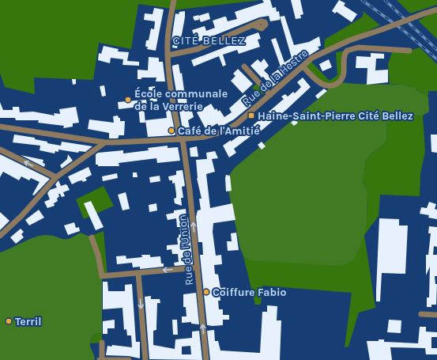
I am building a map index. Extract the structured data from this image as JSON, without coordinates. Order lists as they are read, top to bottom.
{
  "streets": {
    "street": ["Rue de la Hestre", "Rue de l'Union"]
  },
  "crossings": [
    ["Rue de la Hestre", "Rue de l'Union"]
  ],
  "one_way": ["Rue de l'Union"],
  "districts": ["CITÉ BELLEZ"],
  "places": {
    "other": [
      "École communale de la Verrerie",
      "Café de l'Amitié",
      "Coiffure Fabio",
      "Terril"
    ],
    "transit": ["Haine-Saint-Pierre Cité Bellez"]
  }
}
